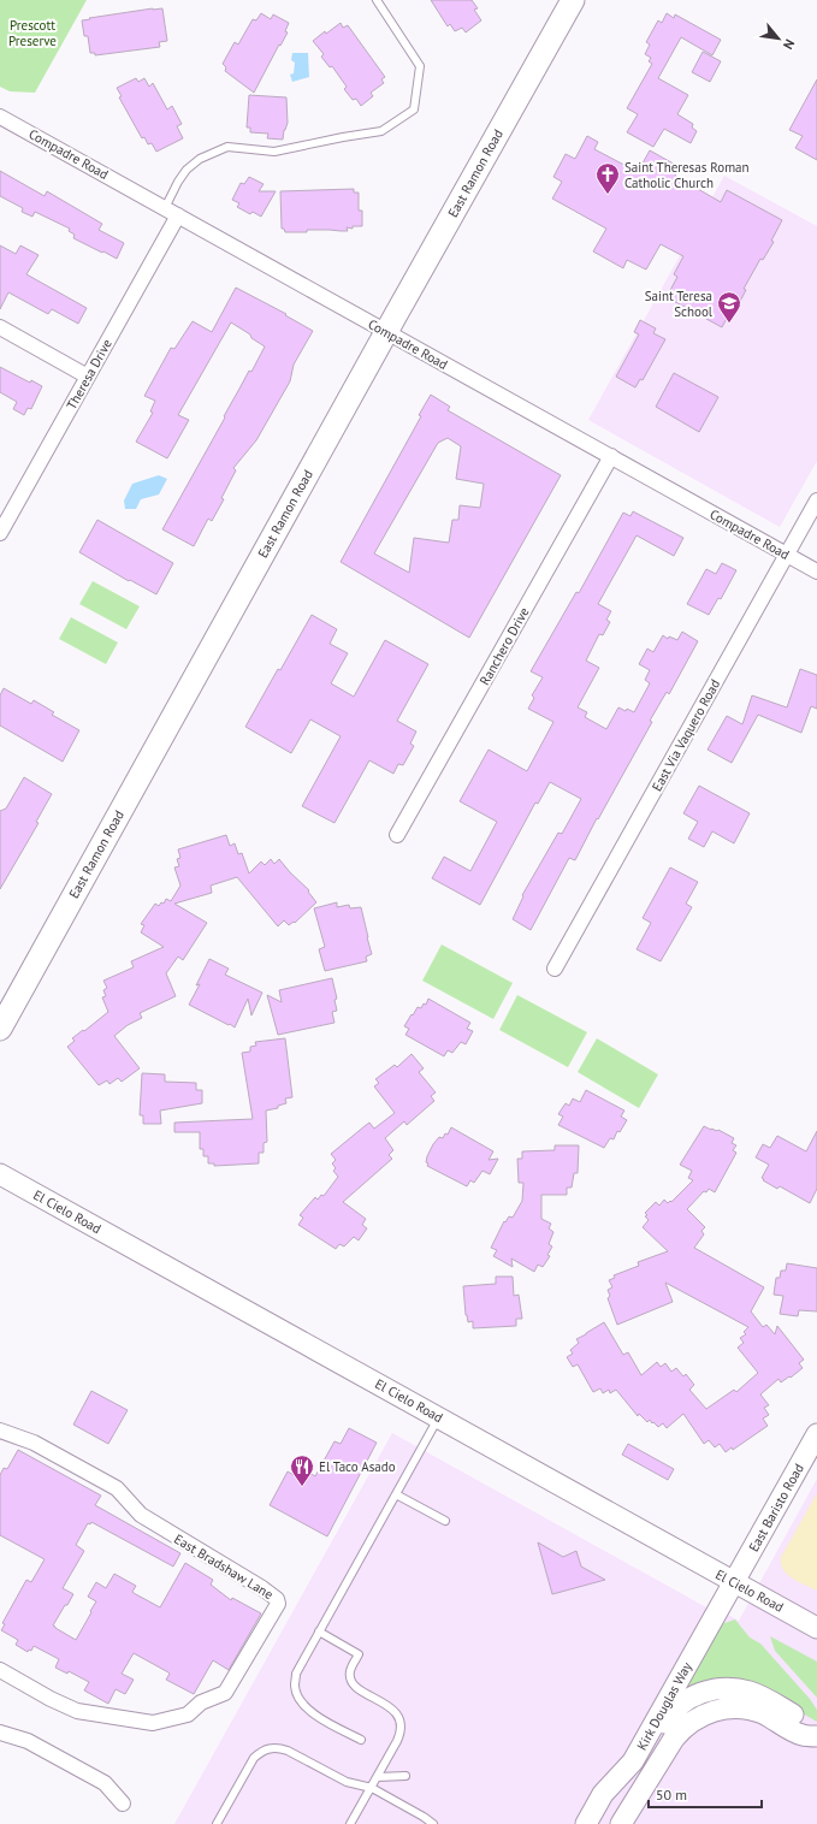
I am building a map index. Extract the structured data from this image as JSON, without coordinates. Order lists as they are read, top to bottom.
{
  "streets": {
    "main road": ["East Ramon Road"],
    "street": [
      "Compadre Road",
      "Theresa Drive",
      "Ranchero Drive",
      "East Via Vaquero Road",
      "El Cielo Road",
      "East Baristo Road",
      "East Bradshaw Lane",
      "Kirk Douglas Way"
    ]
  },
  "crossings": [
    ["Compadre Road", "East Ramon Road"],
    ["Compadre Road", "Theresa Drive"],
    ["Compadre Road", "Ranchero Drive"],
    ["Compadre Road", "East Via Vaquero Road"],
    ["El Cielo Road", "East Baristo Road"],
    ["El Cielo Road", "Kirk Douglas Way"],
    ["East Baristo Road", "Kirk Douglas Way"]
  ],
  "parks": ["Prescott Preserve"],
  "places": {
    "church": ["Saint Theresas Roman Catholic Church"],
    "school or university": ["Saint Teresa School"],
    "restaurant": ["El Taco Asado"]
  },
  "scale_bar": "50 m",
  "north": "bottom right"
}
